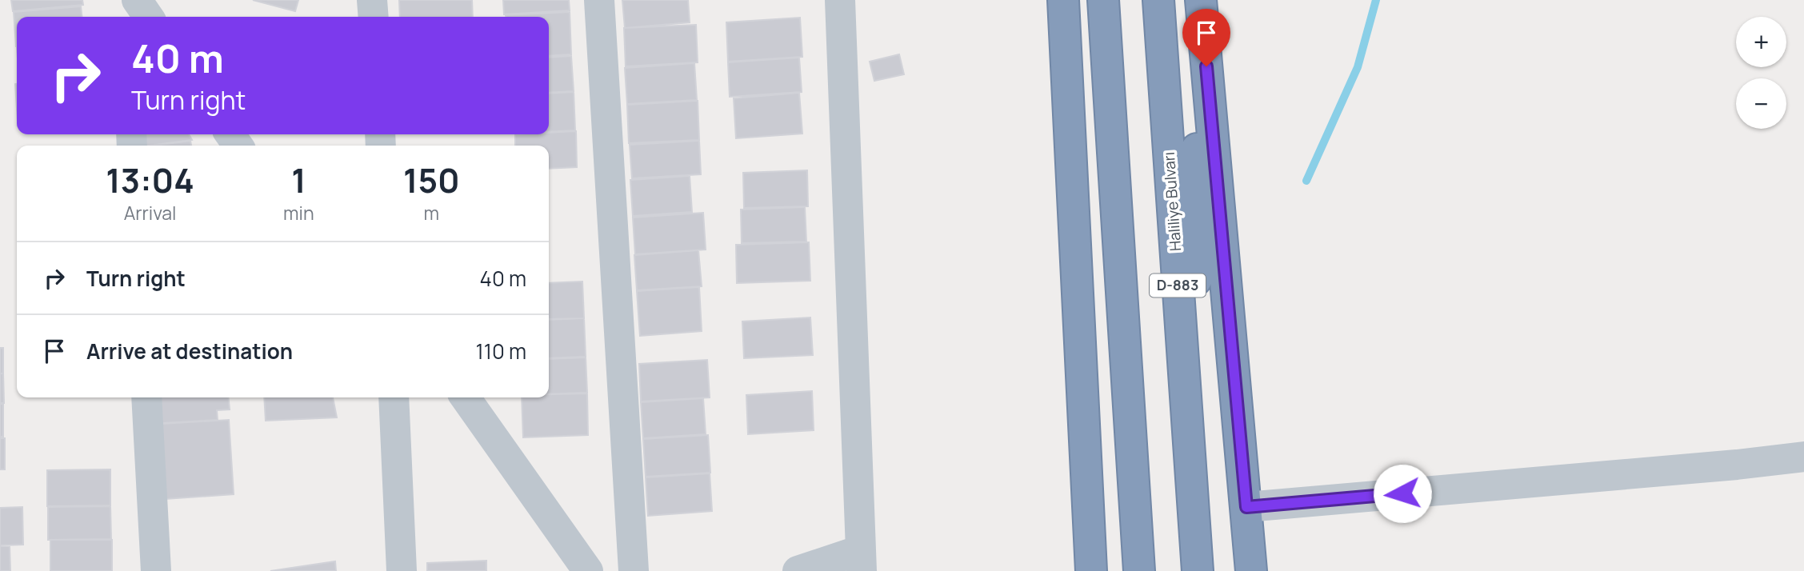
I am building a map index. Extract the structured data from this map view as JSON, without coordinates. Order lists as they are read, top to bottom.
{
  "streets": {
    "highway": ["Haliliye Bulvarı", "D-883"]
  },
  "page": {
    "map_buttons": ["+", "−"],
    "turn": ["40 m", "Turn right"],
    "eta": [
      "13:04",
      "Arrival",
      "1",
      "min",
      "150",
      "m"
    ],
    "list": [
      {
        "name": "Turn right",
        "value": "40 m"
      },
      {
        "name": "Arrive at destination",
        "value": "110 m"
      }
    ]
  }
}
